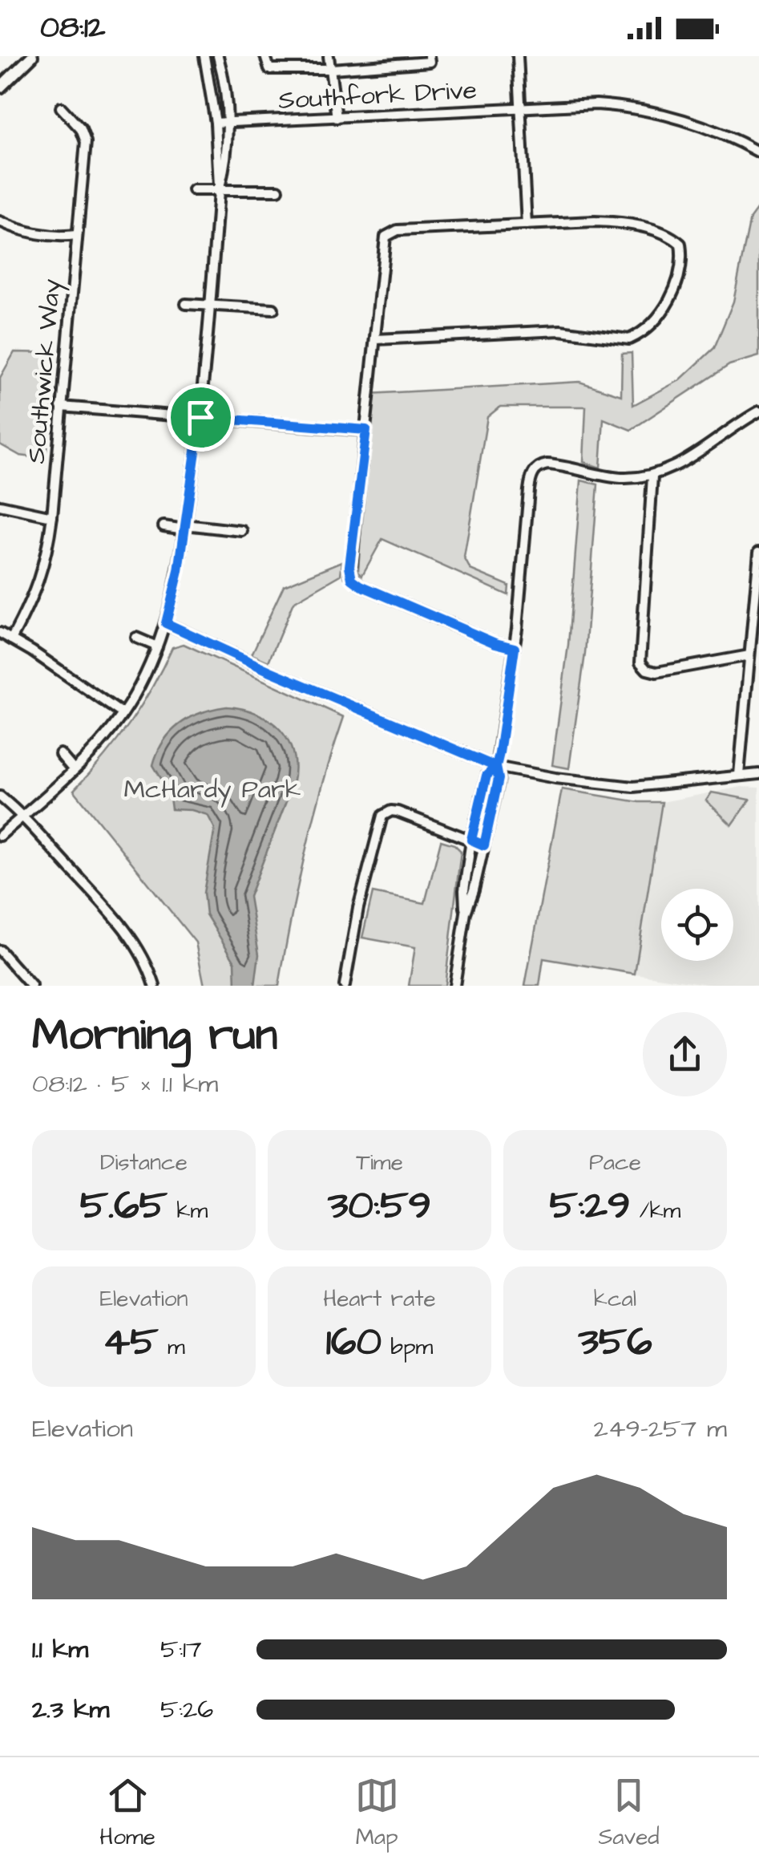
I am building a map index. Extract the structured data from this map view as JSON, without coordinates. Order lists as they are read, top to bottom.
{
  "streets": {
    "street": ["Southfork Drive", "Southwick Way"]
  },
  "parks": ["McHardy Park"],
  "page": {
    "status": "08:12",
    "heading": ["Morning run", "08:12 · 5 × 1.1 km"],
    "stats": [
      ["Distance", "5.65 km"],
      ["Time", "30:59"],
      ["Pace", "5:29 /km"],
      ["Elevation", "45 m"],
      ["Heart rate", "160 bpm"],
      ["kcal", "356"]
    ],
    "chart": ["Elevation", "249–257 m"],
    "list": [
      {
        "name": "1.1 km",
        "note": "5:17"
      },
      {
        "name": "2.3 km",
        "note": "5:26"
      }
    ],
    "tabs": ["Home", "Map", "Saved"]
  }
}
